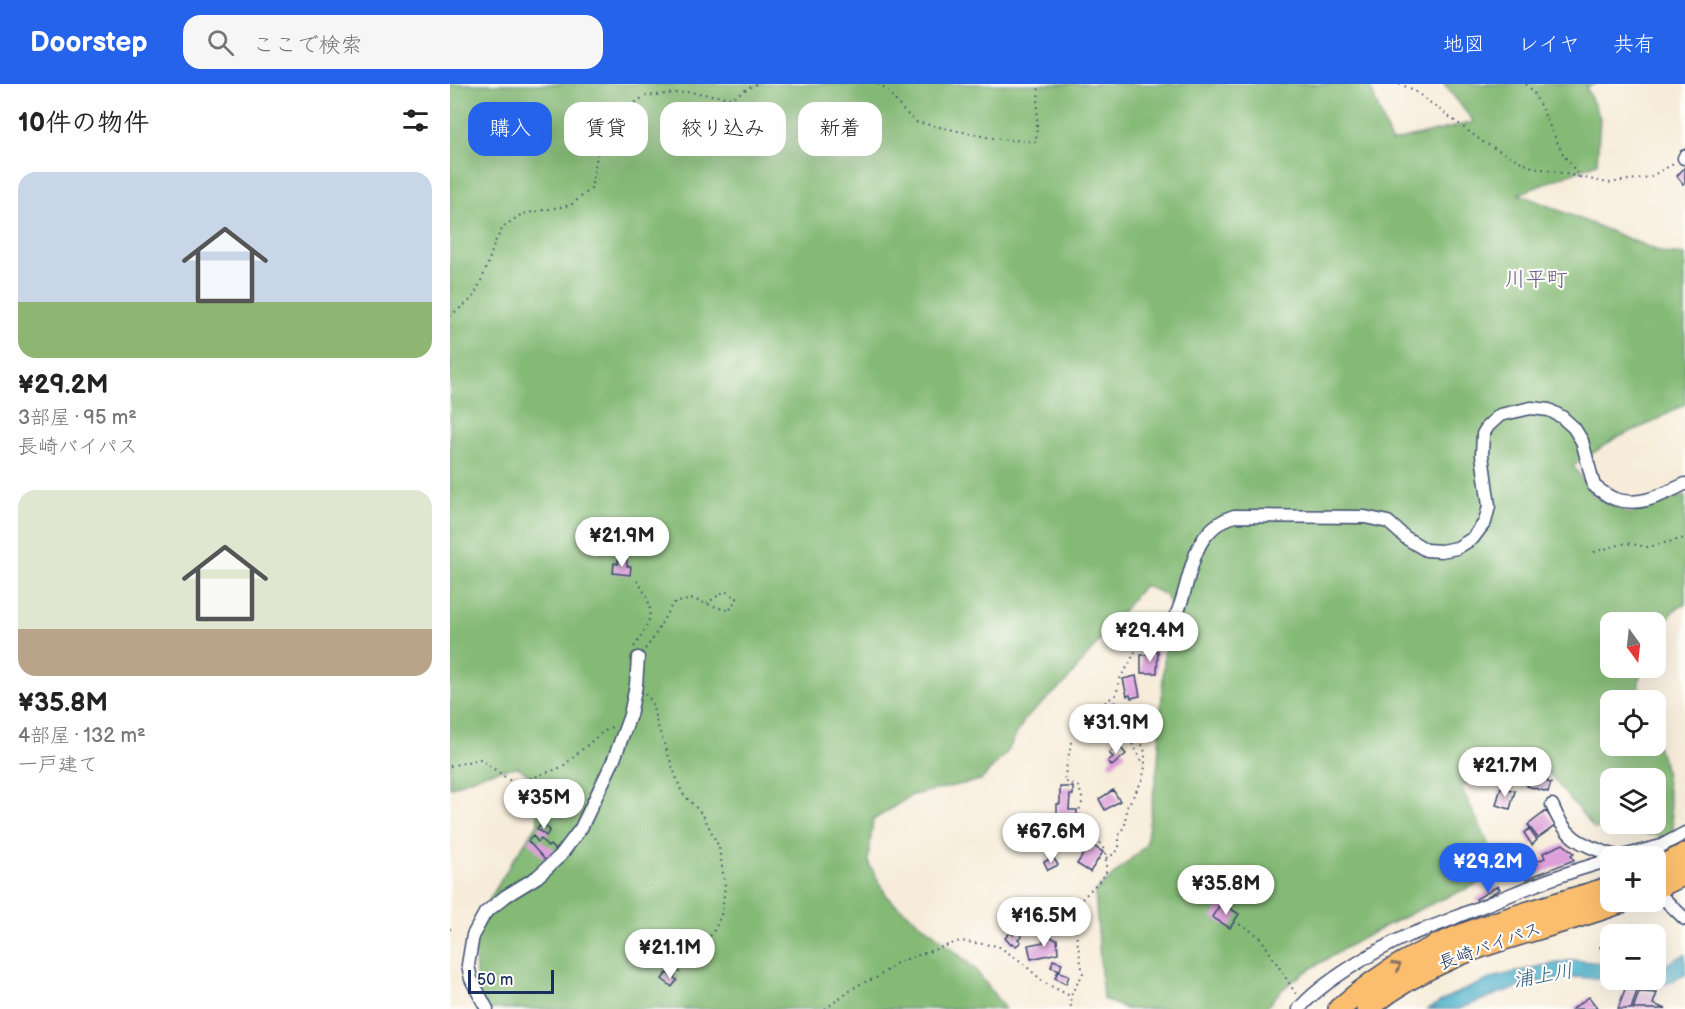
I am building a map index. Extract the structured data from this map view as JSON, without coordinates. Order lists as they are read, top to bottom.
{
  "streets": {
    "highway": ["長崎バイパス"]
  },
  "districts": ["川平町"],
  "water": ["浦上川"],
  "scale_bar": "50 m",
  "north": "bottom",
  "page": {
    "header": "Doorstep",
    "search": "ここで検索",
    "nav": ["地図", "レイヤ", "共有"],
    "heading": "10件の物件",
    "chip": [
      "購入",
      "賃貸",
      "絞り込み",
      "新着"
    ],
    "list": [
      {
        "name": "¥29.2M",
        "note": "3部屋 · 95 m² · 長崎バイパス"
      },
      {
        "name": "¥35.8M",
        "note": "4部屋 · 132 m² · 一戸建て"
      }
    ],
    "price": [
      "¥21.9M",
      "¥29.4M",
      "¥31.9M",
      "¥21.7M",
      "¥35M",
      "¥67.6M",
      "¥29.2M",
      "¥35.8M",
      "¥16.5M",
      "¥21.1M"
    ],
    "map_buttons": ["+", "−"],
    "scale": "50 m"
  }
}
